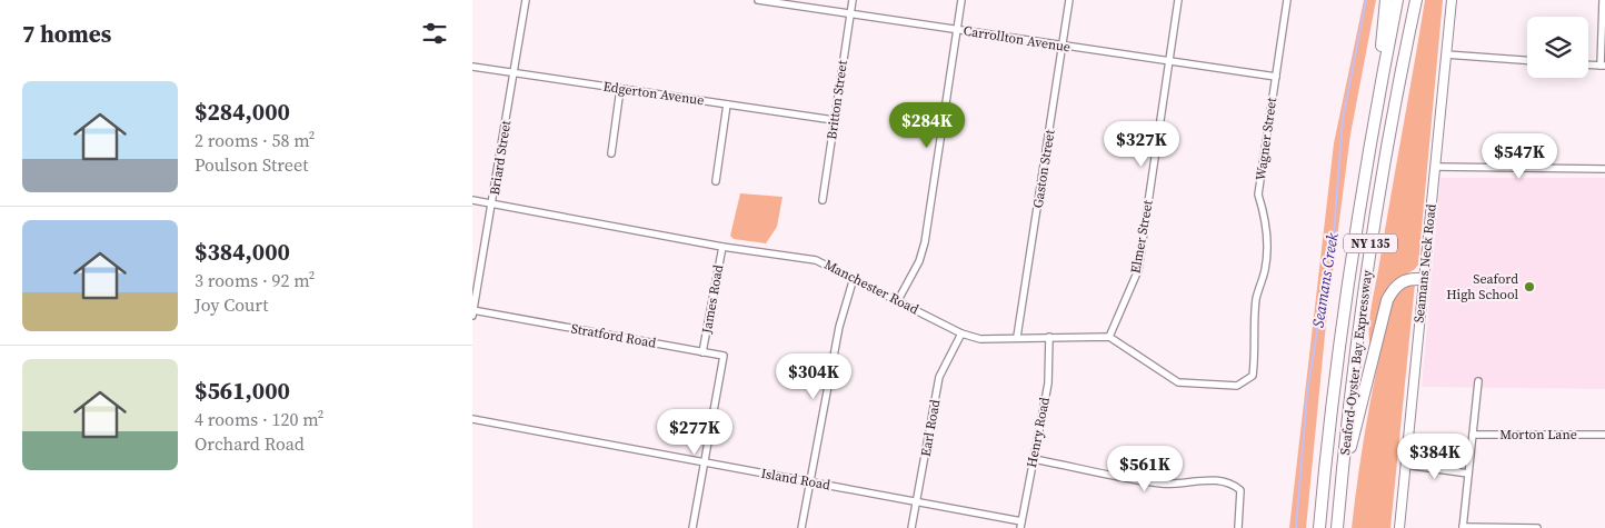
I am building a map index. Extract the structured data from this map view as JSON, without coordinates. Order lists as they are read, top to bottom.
{
  "streets": {
    "highway": ["NY 135", "Seaford-Oyster Bay Expressway"],
    "street": [
      "Carrollton Avenue",
      "Edgerton Avenue",
      "Britton Street",
      "Wagner Street",
      "Briard Street",
      "Gaston Street",
      "Elmer Street",
      "Seamans Neck Road",
      "Manchester Road",
      "James Road",
      "Stratford Road",
      "Earl Road",
      "Henry Road",
      "Morton Lane",
      "Island Road"
    ]
  },
  "crossings": [
    ["Carrollton Avenue", "Britton Street"],
    ["Carrollton Avenue", "Wagner Street"],
    ["Carrollton Avenue", "Gaston Street"],
    ["Carrollton Avenue", "Elmer Street"],
    ["Edgerton Avenue", "Britton Street"],
    ["Edgerton Avenue", "Briard Street"],
    ["Wagner Street", "Elmer Street"],
    ["Wagner Street", "Manchester Road"],
    ["Briard Street", "Manchester Road"],
    ["Briard Street", "Stratford Road"],
    ["Gaston Street", "Manchester Road"],
    ["Elmer Street", "Manchester Road"],
    ["Manchester Road", "James Road"],
    ["Manchester Road", "Earl Road"],
    ["Manchester Road", "Henry Road"],
    ["James Road", "Stratford Road"],
    ["Stratford Road", "Island Road"],
    ["Earl Road", "Island Road"],
    ["Henry Road", "Island Road"]
  ],
  "water": ["Seamans Creek"],
  "places": ["Seaford High School"],
  "page": {
    "heading": "7 homes",
    "list": [
      {
        "name": "$284,000",
        "note": "2 rooms · 58 m² · Poulson Street"
      },
      {
        "name": "$384,000",
        "note": "3 rooms · 92 m² · Joy Court"
      },
      {
        "name": "$561,000",
        "note": "4 rooms · 120 m² · Orchard Road"
      }
    ],
    "price": [
      "$284K",
      "$327K",
      "$547K",
      "$304K",
      "$277K",
      "$384K",
      "$561K"
    ]
  }
}
